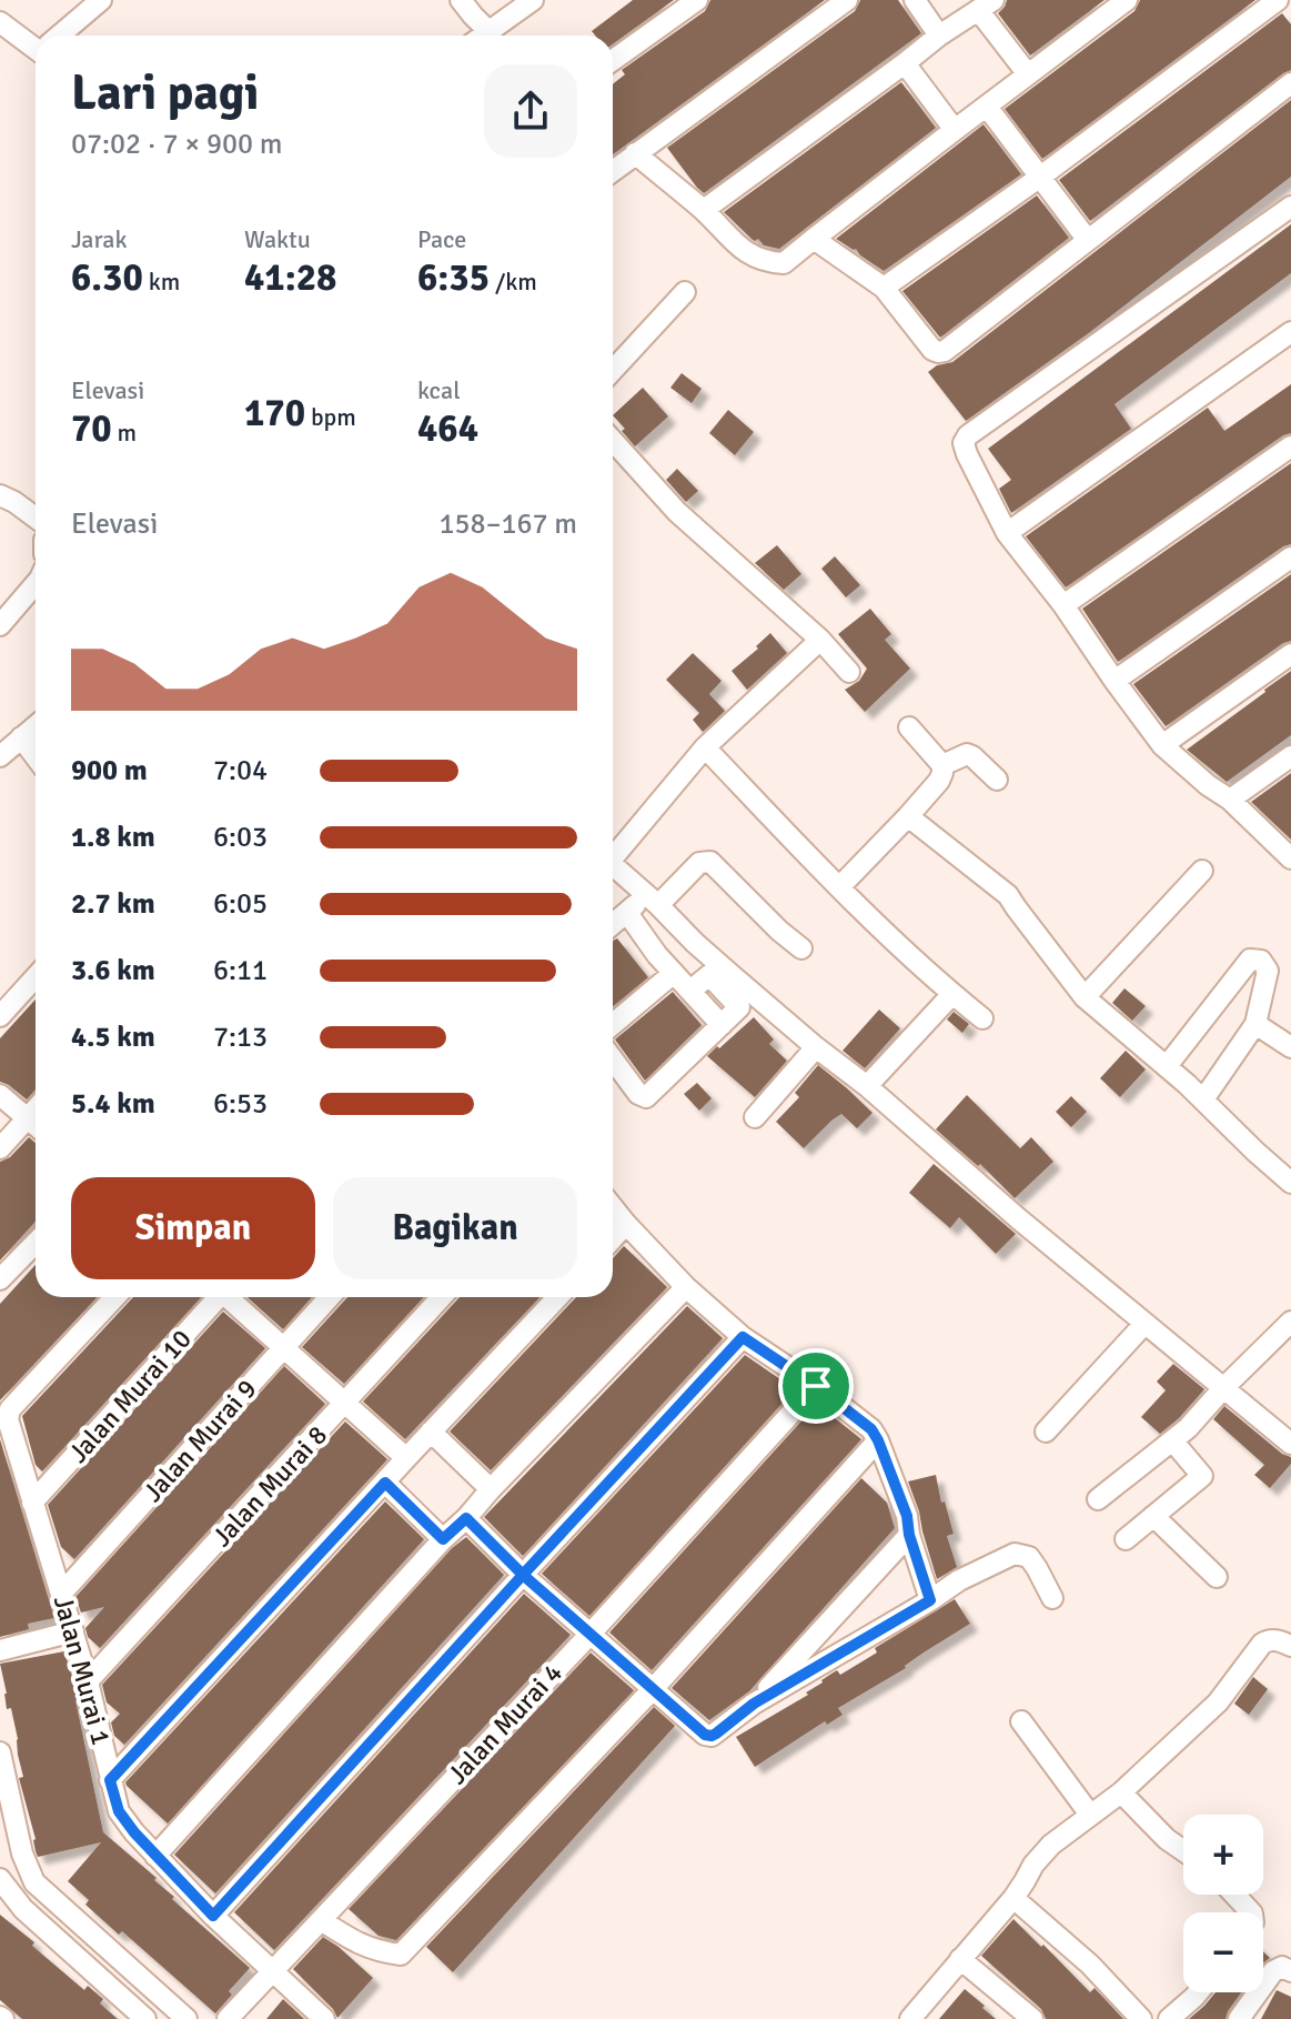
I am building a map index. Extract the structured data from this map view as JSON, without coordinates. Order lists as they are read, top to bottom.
{
  "streets": {
    "street": [
      "Jalan Murai 10",
      "Jalan Murai 9",
      "Jalan Murai 8",
      "Jalan Murai 1",
      "Jalan Murai 4"
    ]
  },
  "crossings": [
    ["Jalan Murai 10", "Jalan Murai 1"],
    ["Jalan Murai 9", "Jalan Murai 1"],
    ["Jalan Murai 8", "Jalan Murai 1"],
    ["Jalan Murai 1", "Jalan Murai 4"]
  ],
  "page": {
    "heading": ["Lari pagi", "07:02 · 7 × 900 m"],
    "stats": [
      ["Jarak", "6.30 km"],
      ["Waktu", "41:28"],
      ["Pace", "6:35 /km"],
      ["Elevasi", "70 m"],
      ["170 bpm"],
      ["kcal", "464"]
    ],
    "chart": ["Elevasi", "158–167 m"],
    "list": [
      {
        "name": "900 m",
        "note": "7:04"
      },
      {
        "name": "1.8 km",
        "note": "6:03"
      },
      {
        "name": "2.7 km",
        "note": "6:05"
      },
      {
        "name": "3.6 km",
        "note": "6:11"
      },
      {
        "name": "4.5 km",
        "note": "7:13"
      },
      {
        "name": "5.4 km",
        "note": "6:53"
      }
    ],
    "buttons": ["Simpan", "Bagikan"],
    "map_buttons": ["+", "−"]
  }
}
